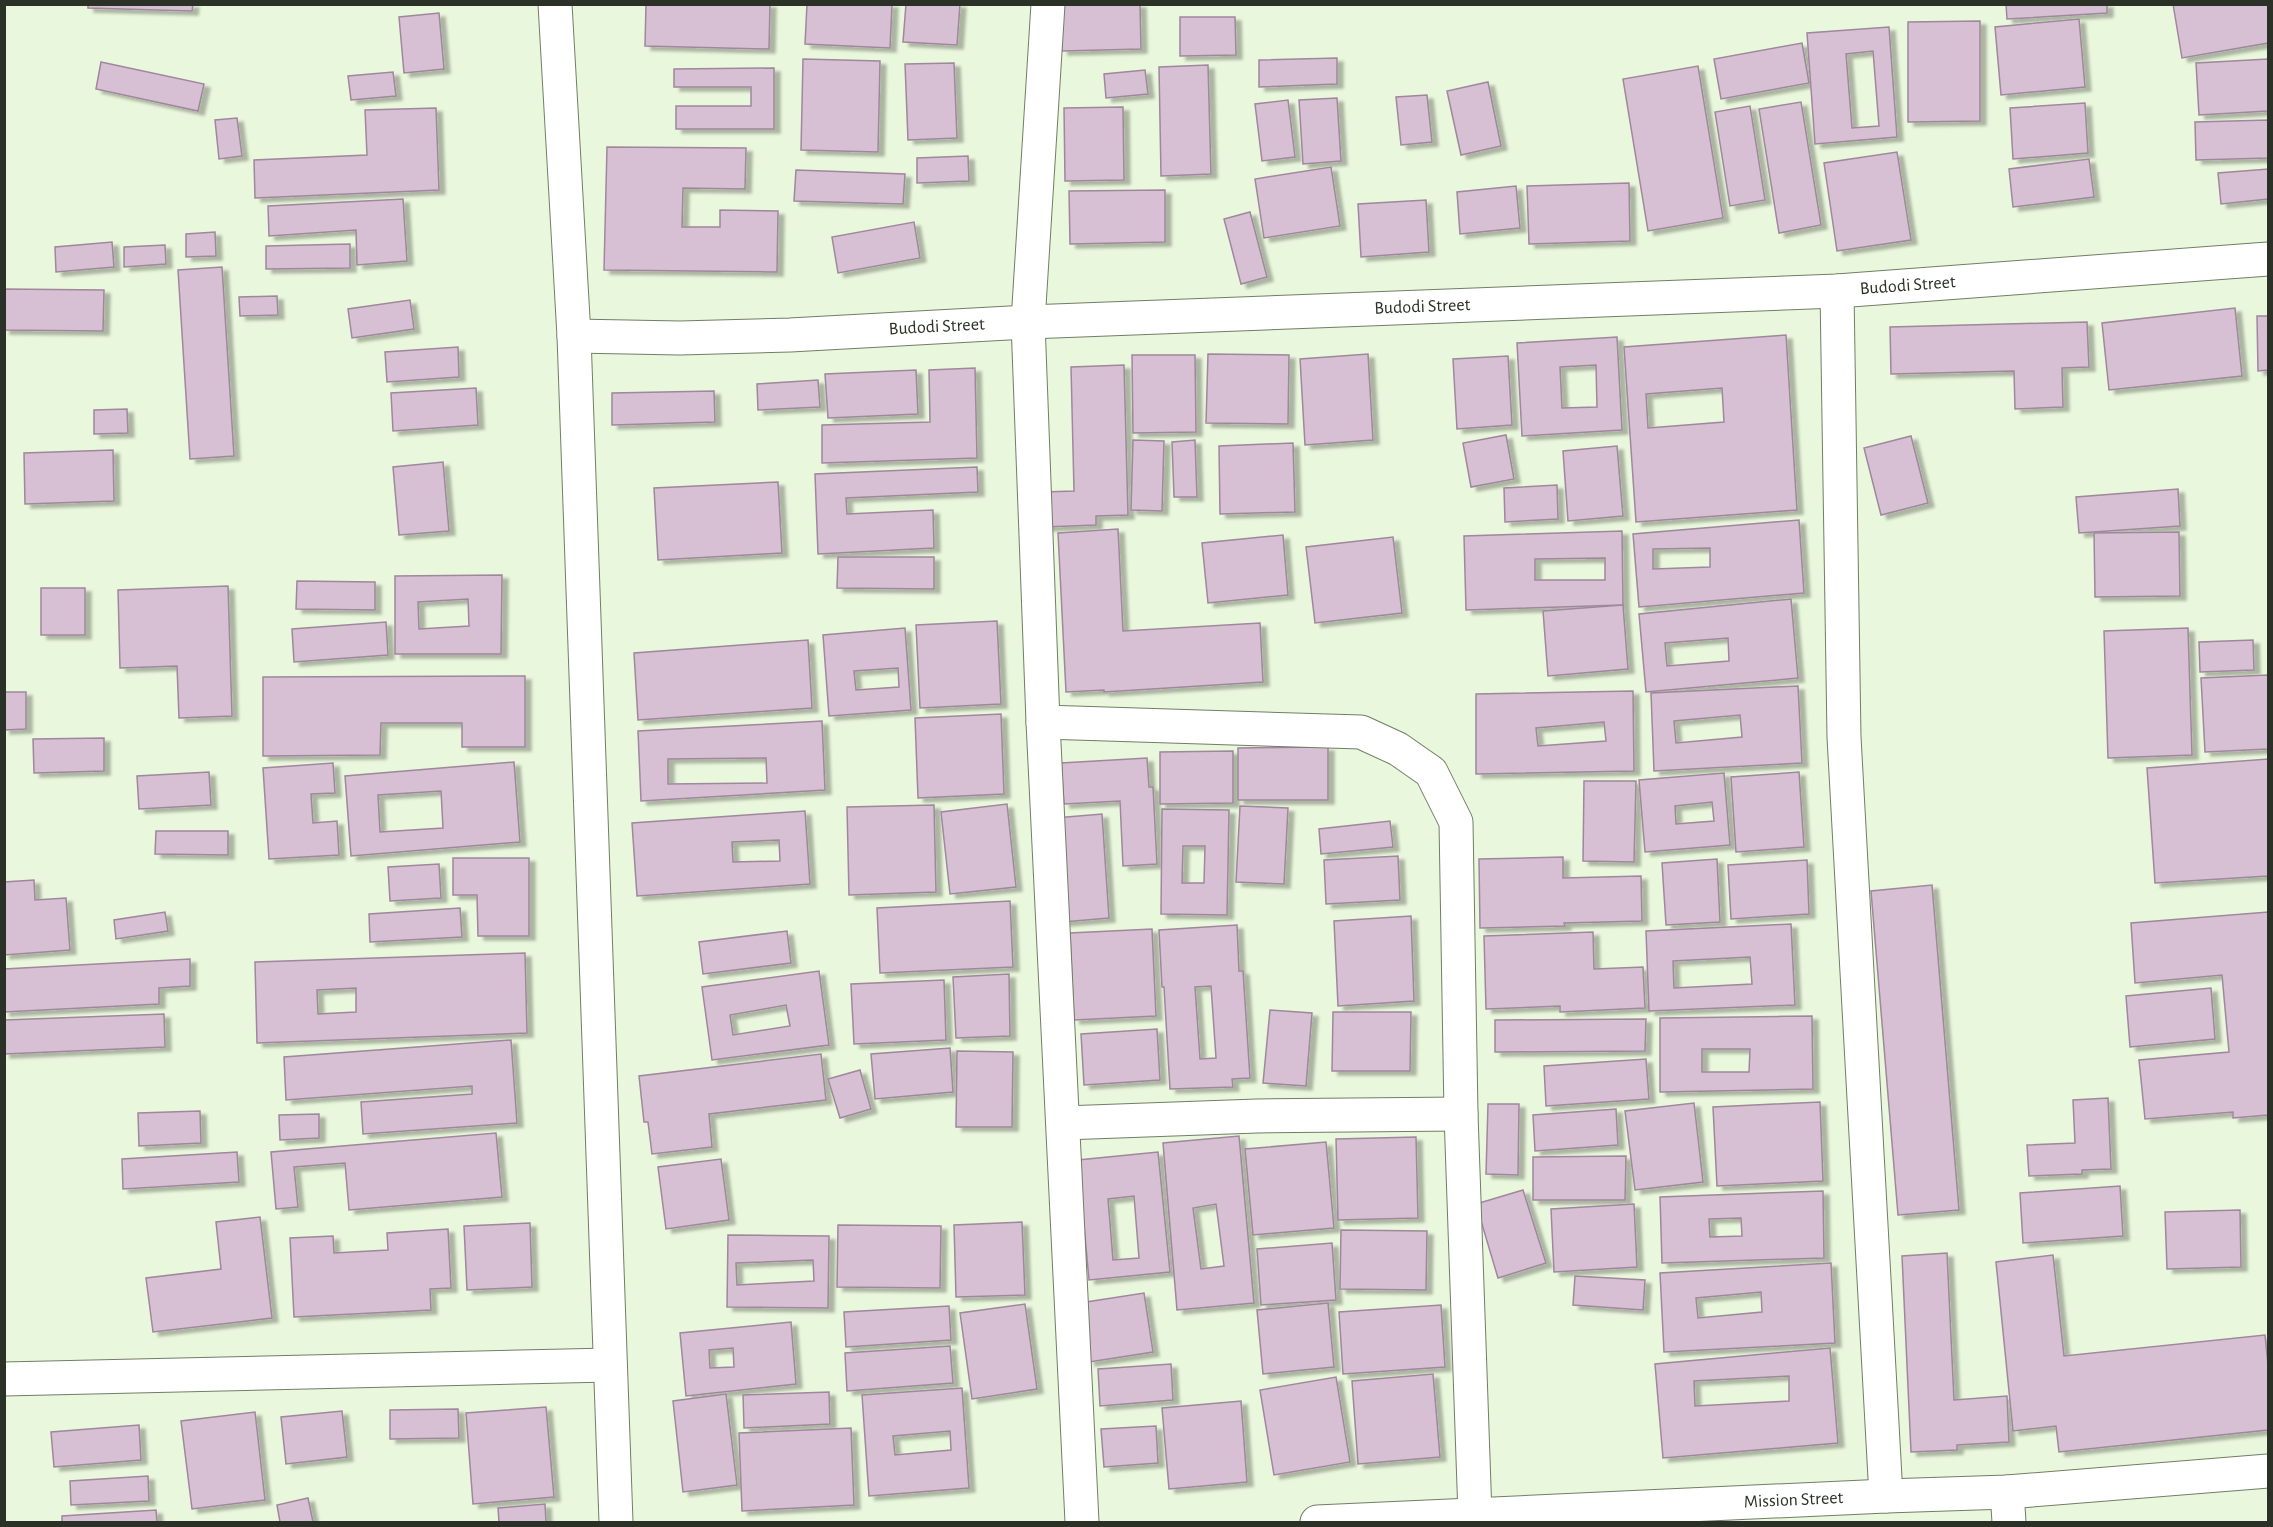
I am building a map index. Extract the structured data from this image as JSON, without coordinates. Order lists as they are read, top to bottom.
{
  "streets": {
    "street": ["Budodi Street", "Mission Street"]
  }
}
